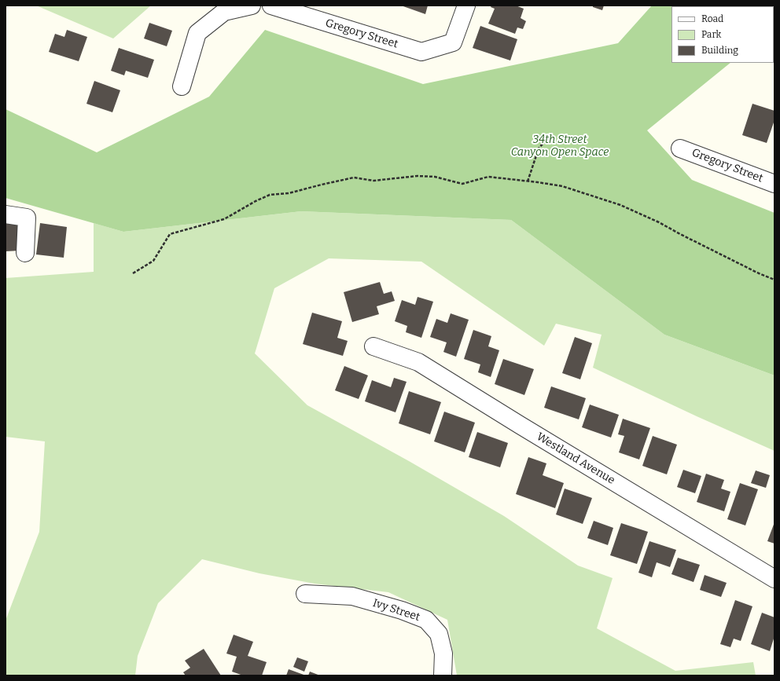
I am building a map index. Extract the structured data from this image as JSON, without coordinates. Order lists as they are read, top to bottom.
{
  "streets": {
    "street": ["Gregory Street", "Westland Avenue", "Ivy Street"]
  },
  "parks": ["34th Street Canyon Open Space"],
  "legend": ["Road", "Park", "Building"]
}
